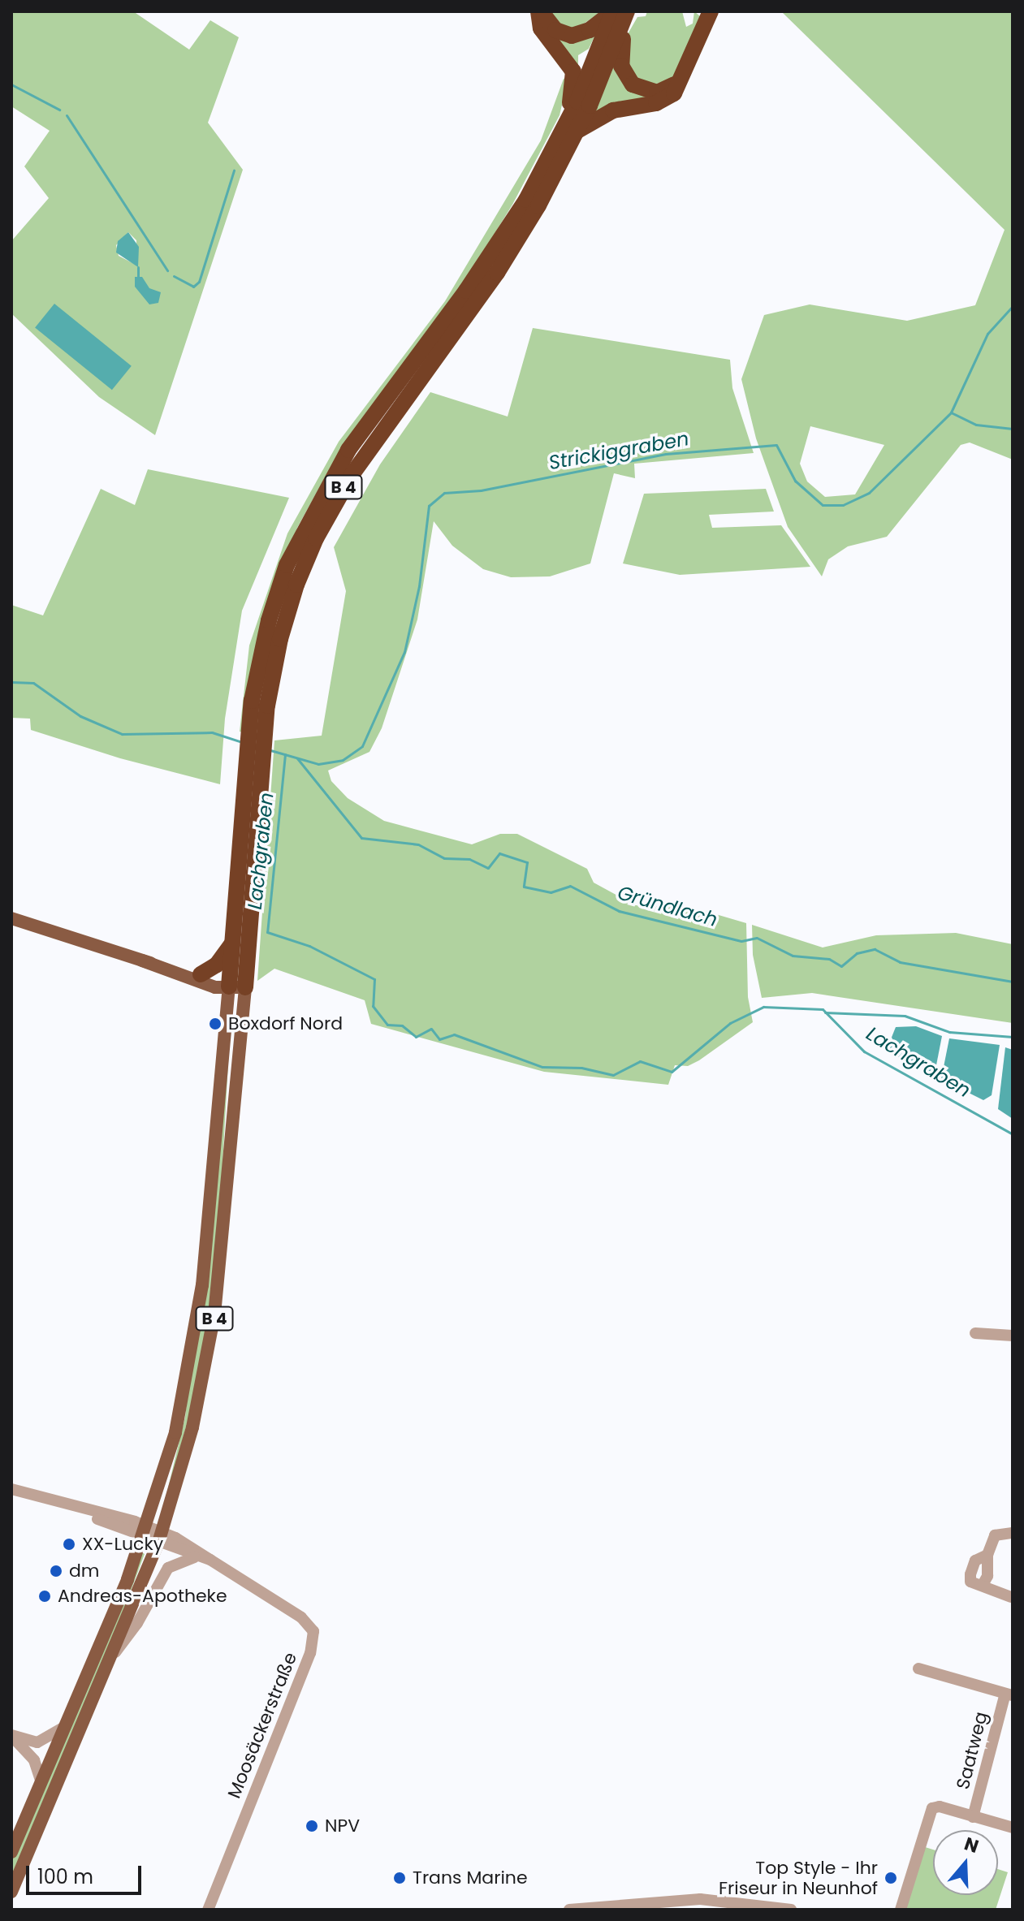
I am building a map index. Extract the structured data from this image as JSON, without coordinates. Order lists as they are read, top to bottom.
{
  "streets": {
    "highway": ["B 4"],
    "street": ["Moosäckerstraße", "Saatweg"]
  },
  "crossings": [
    ["B 4", "Moosäckerstraße"]
  ],
  "water": ["Strickiggraben", "Lachgraben", "Gründlach"],
  "places": [
    "Boxdorf Nord",
    "XX-Lucky",
    "dm",
    "Andreas-Apotheke",
    "NPV",
    "Trans Marine",
    "Top Style - Ihr Friseur in Neunhof"
  ],
  "scale_bar": "100 m",
  "north": "top"
}
